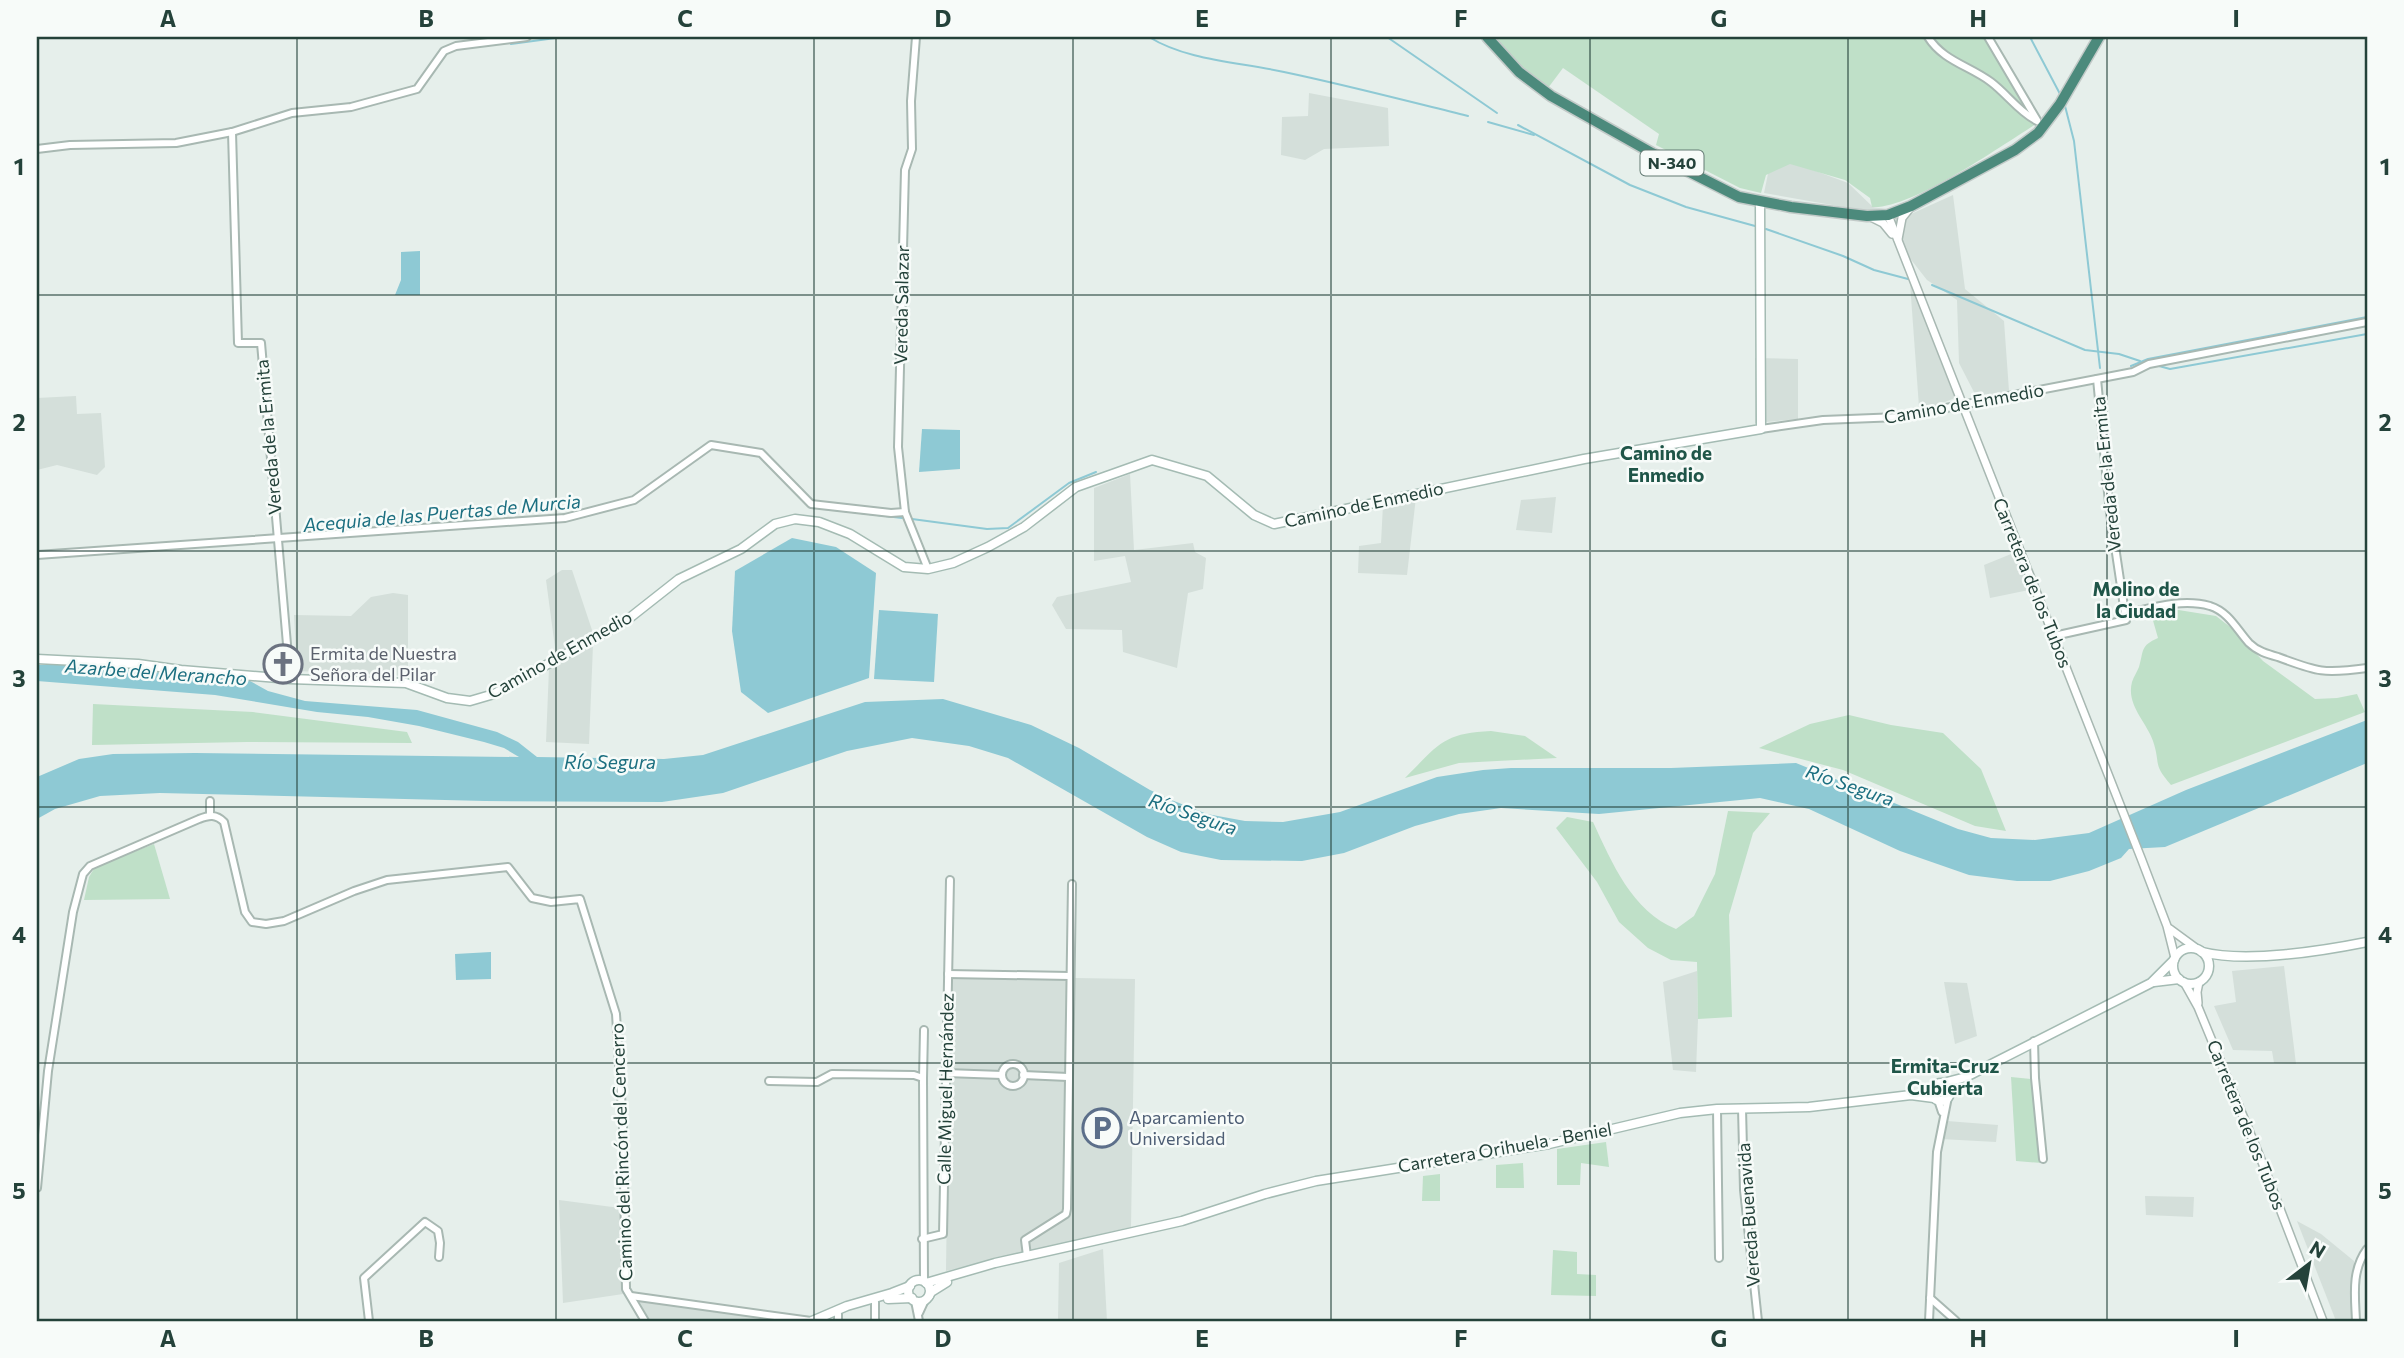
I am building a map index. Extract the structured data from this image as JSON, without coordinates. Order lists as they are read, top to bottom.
{
  "streets": {
    "highway": ["N-340"],
    "main road": ["Camino de Enmedio", "Carretera Orihuela - Beniel"],
    "street": [
      "Vereda Salazar",
      "Vereda de la Ermita",
      "Carretera de los Tubos",
      "Calle Miguel Hernández",
      "Camino del Rincón del Cencerro",
      "Vereda Buenavida"
    ]
  },
  "crossings": [
    ["N-340", "Carretera de los Tubos"],
    ["Vereda Salazar", "Camino de Enmedio"],
    ["Camino de Enmedio", "Vereda de la Ermita"],
    ["Camino de Enmedio", "Carretera de los Tubos"],
    ["Carretera Orihuela - Beniel", "Vereda Buenavida"]
  ],
  "districts": ["Camino de Enmedio", "Molino de la Ciudad", "Ermita-Cruz Cubierta"],
  "water": ["Acequia de las Puertas de Murcia", "Azarbe del Merancho", "Río Segura"],
  "places": {
    "church": ["Ermita de Nuestra Señora del Pilar"],
    "parking": ["Aparcamiento Universidad"]
  },
  "north": "top right",
  "grid": {
    "columns": [
      "A",
      "B",
      "C",
      "D",
      "E",
      "F",
      "G",
      "H",
      "I"
    ],
    "rows": [
      "1",
      "2",
      "3",
      "4",
      "5"
    ]
  }
}
